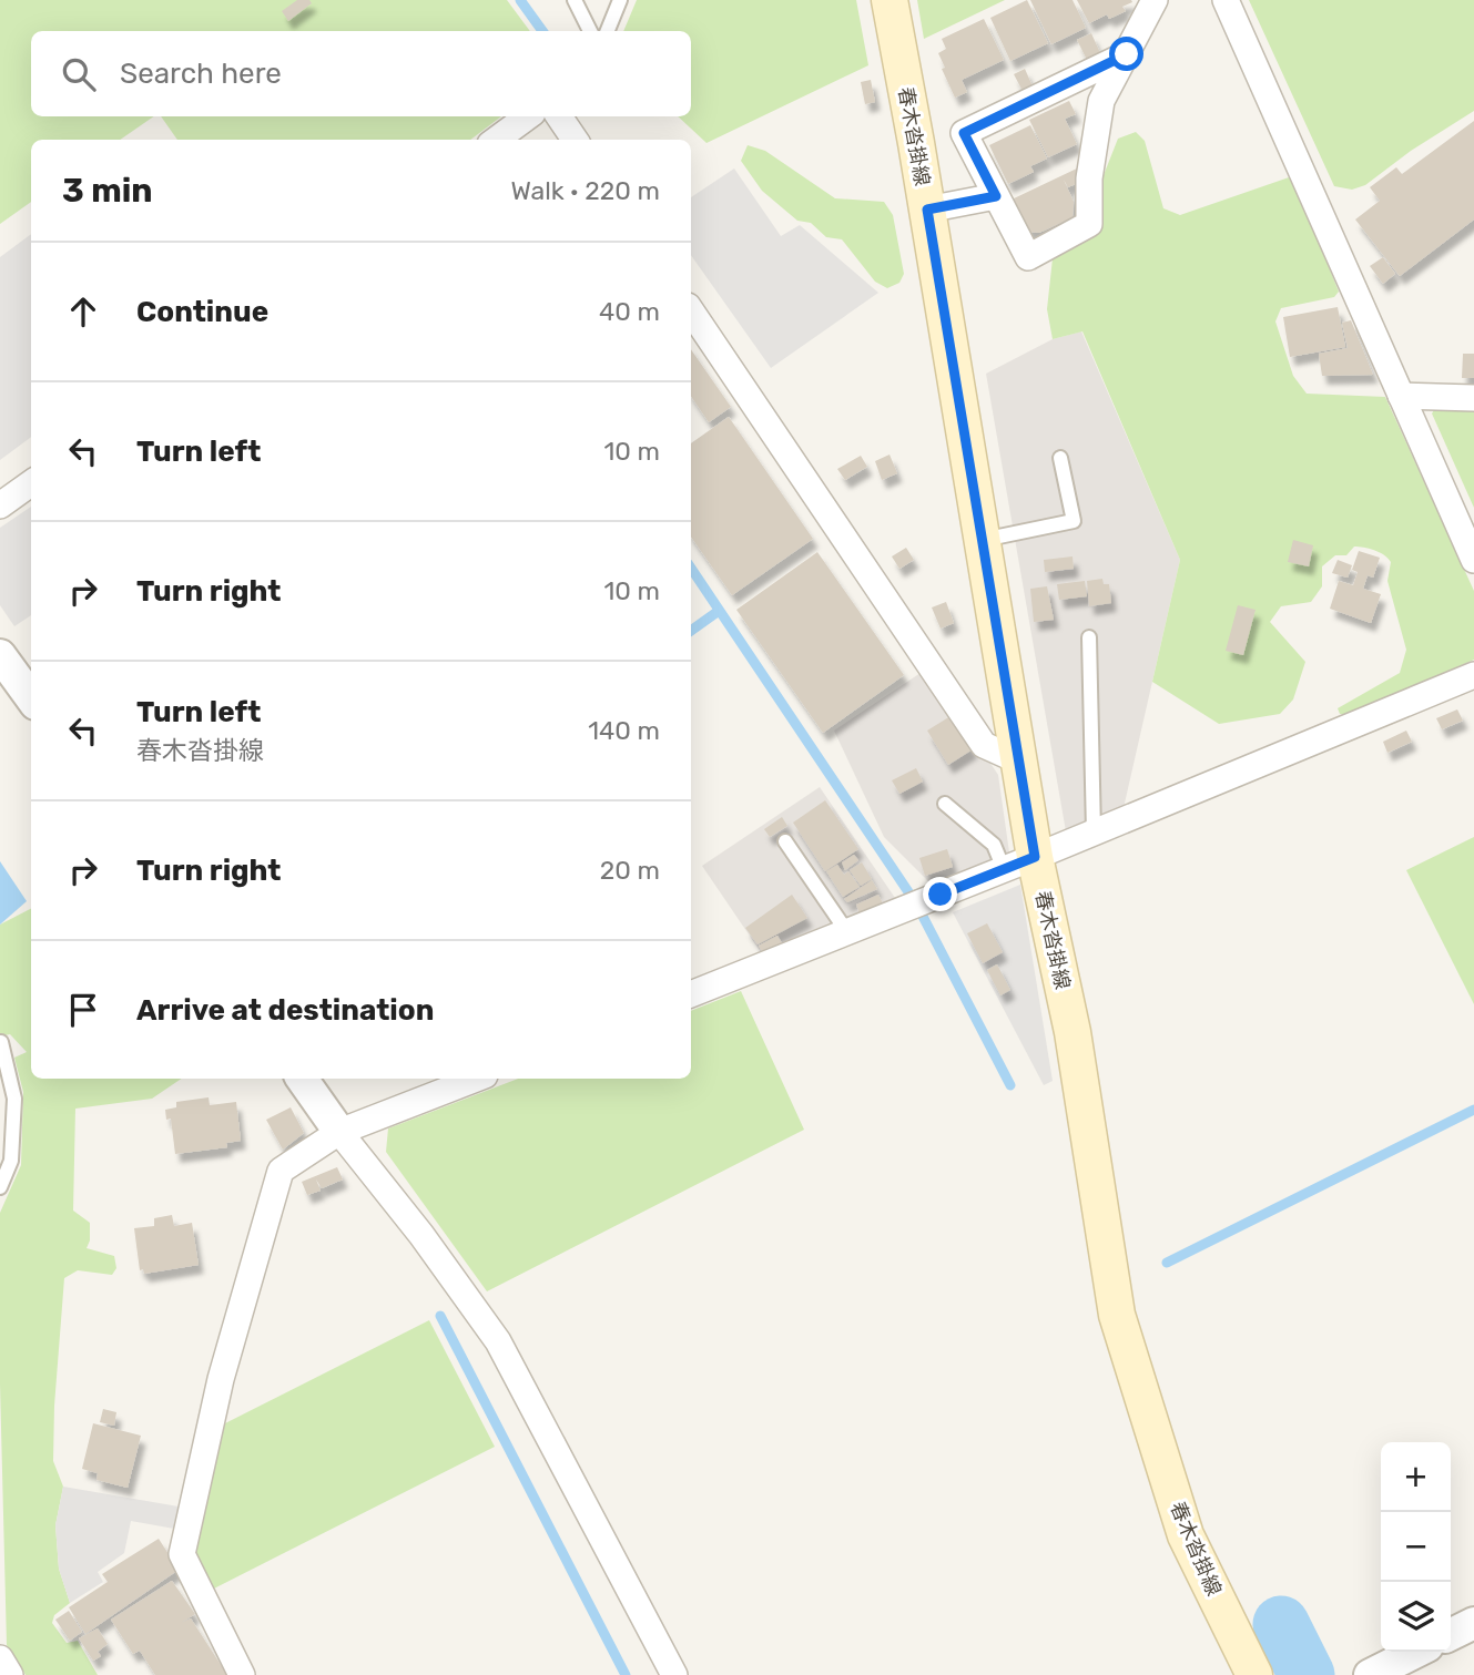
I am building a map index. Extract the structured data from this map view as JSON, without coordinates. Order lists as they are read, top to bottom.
{
  "streets": {
    "main road": ["春木沓掛線"]
  },
  "page": {
    "search": "Search here",
    "heading": ["3 min", "Walk · 220 m"],
    "list": [
      ["Continue", "40 m"],
      ["Turn left", "10 m"],
      ["Turn right", "10 m"],
      ["Turn left", "春木沓掛線", "140 m"],
      ["Turn right", "20 m"],
      "Arrive at destination"
    ],
    "map_buttons": ["+", "−"]
  }
}
